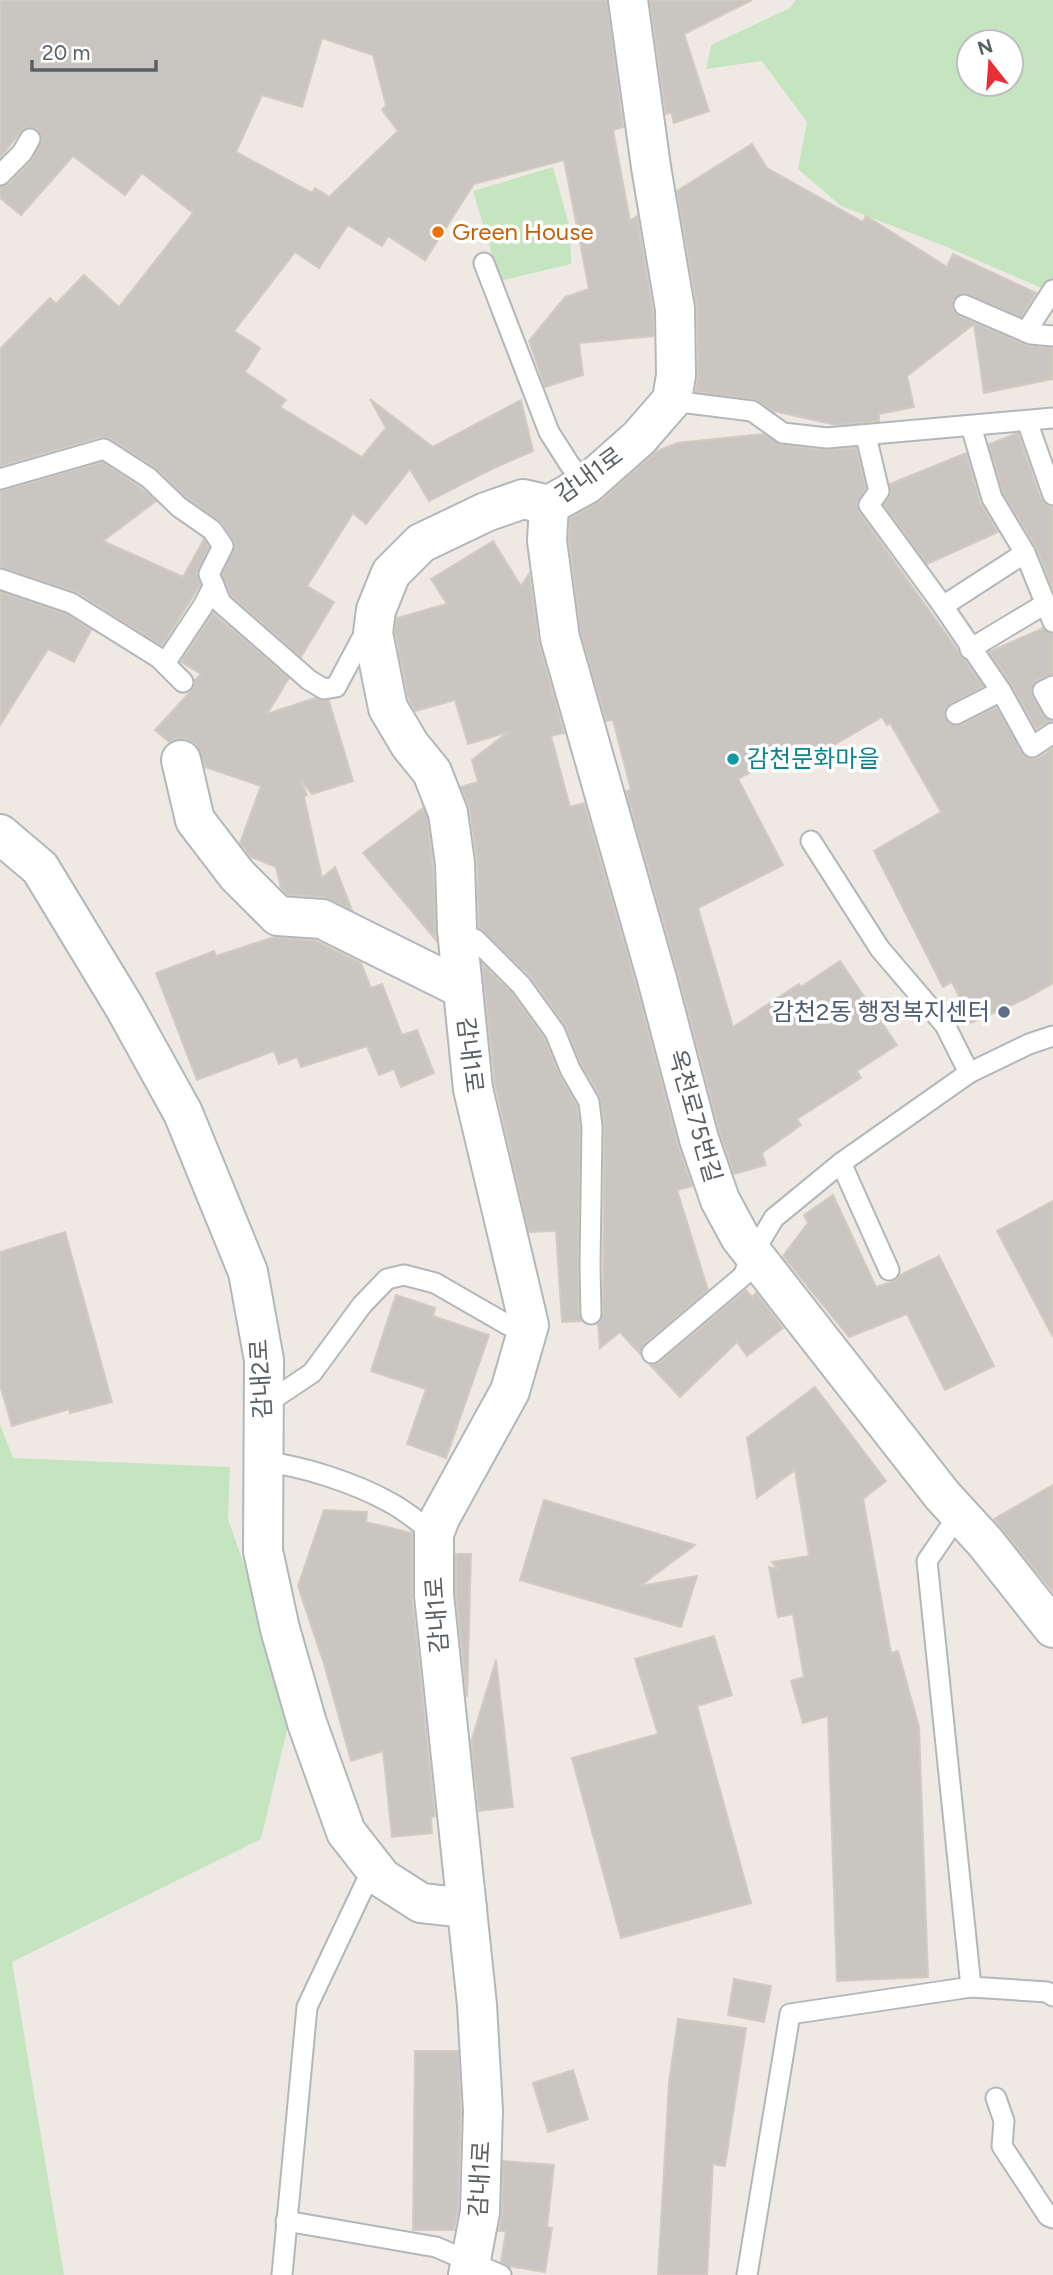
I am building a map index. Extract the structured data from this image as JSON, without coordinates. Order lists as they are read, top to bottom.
{
  "streets": {
    "street": ["감내1로", "옥천로75번길", "감내2로"]
  },
  "crossings": [
    ["감내1로", "옥천로75번길"],
    ["감내1로", "감내2로"]
  ],
  "places": ["Green House", "감천문화마을", "감천2동 행정복지센터"],
  "scale_bar": "20 m",
  "north": "top"
}
